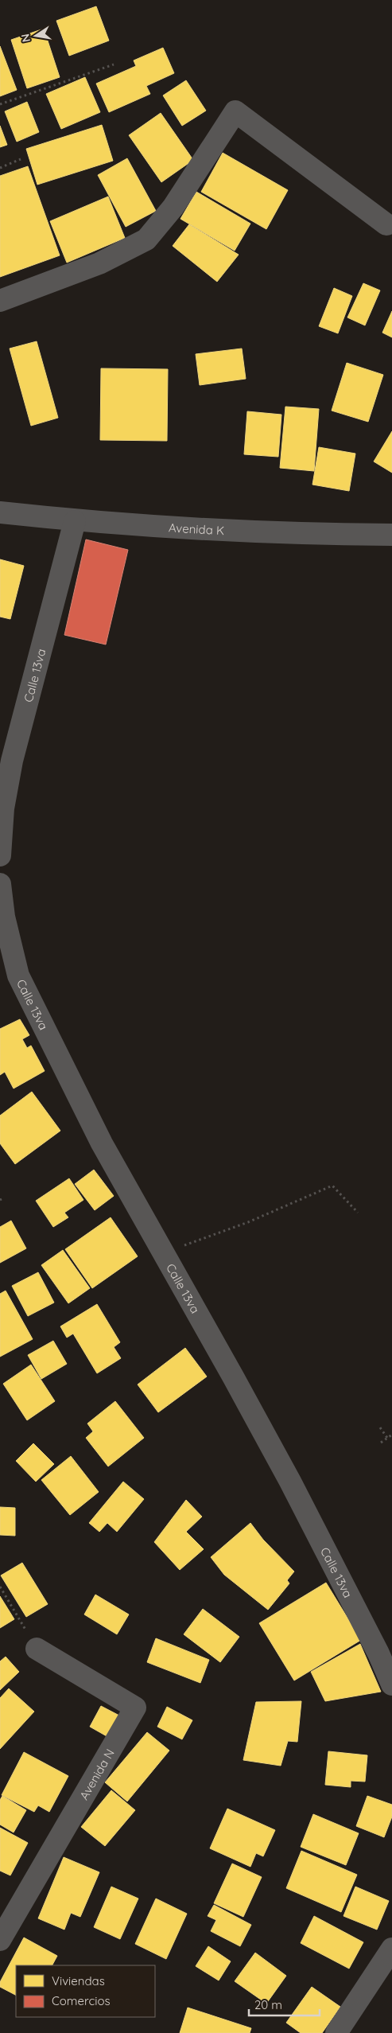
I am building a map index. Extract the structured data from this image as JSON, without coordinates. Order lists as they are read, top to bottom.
{
  "streets": {
    "street": ["Avenida K", "Calle 13va", "Avenida N"]
  },
  "crossings": [
    ["Avenida K", "Calle 13va"]
  ],
  "legend": ["Viviendas", "Comercios"],
  "scale_bar": "20 m",
  "north": "left"
}
